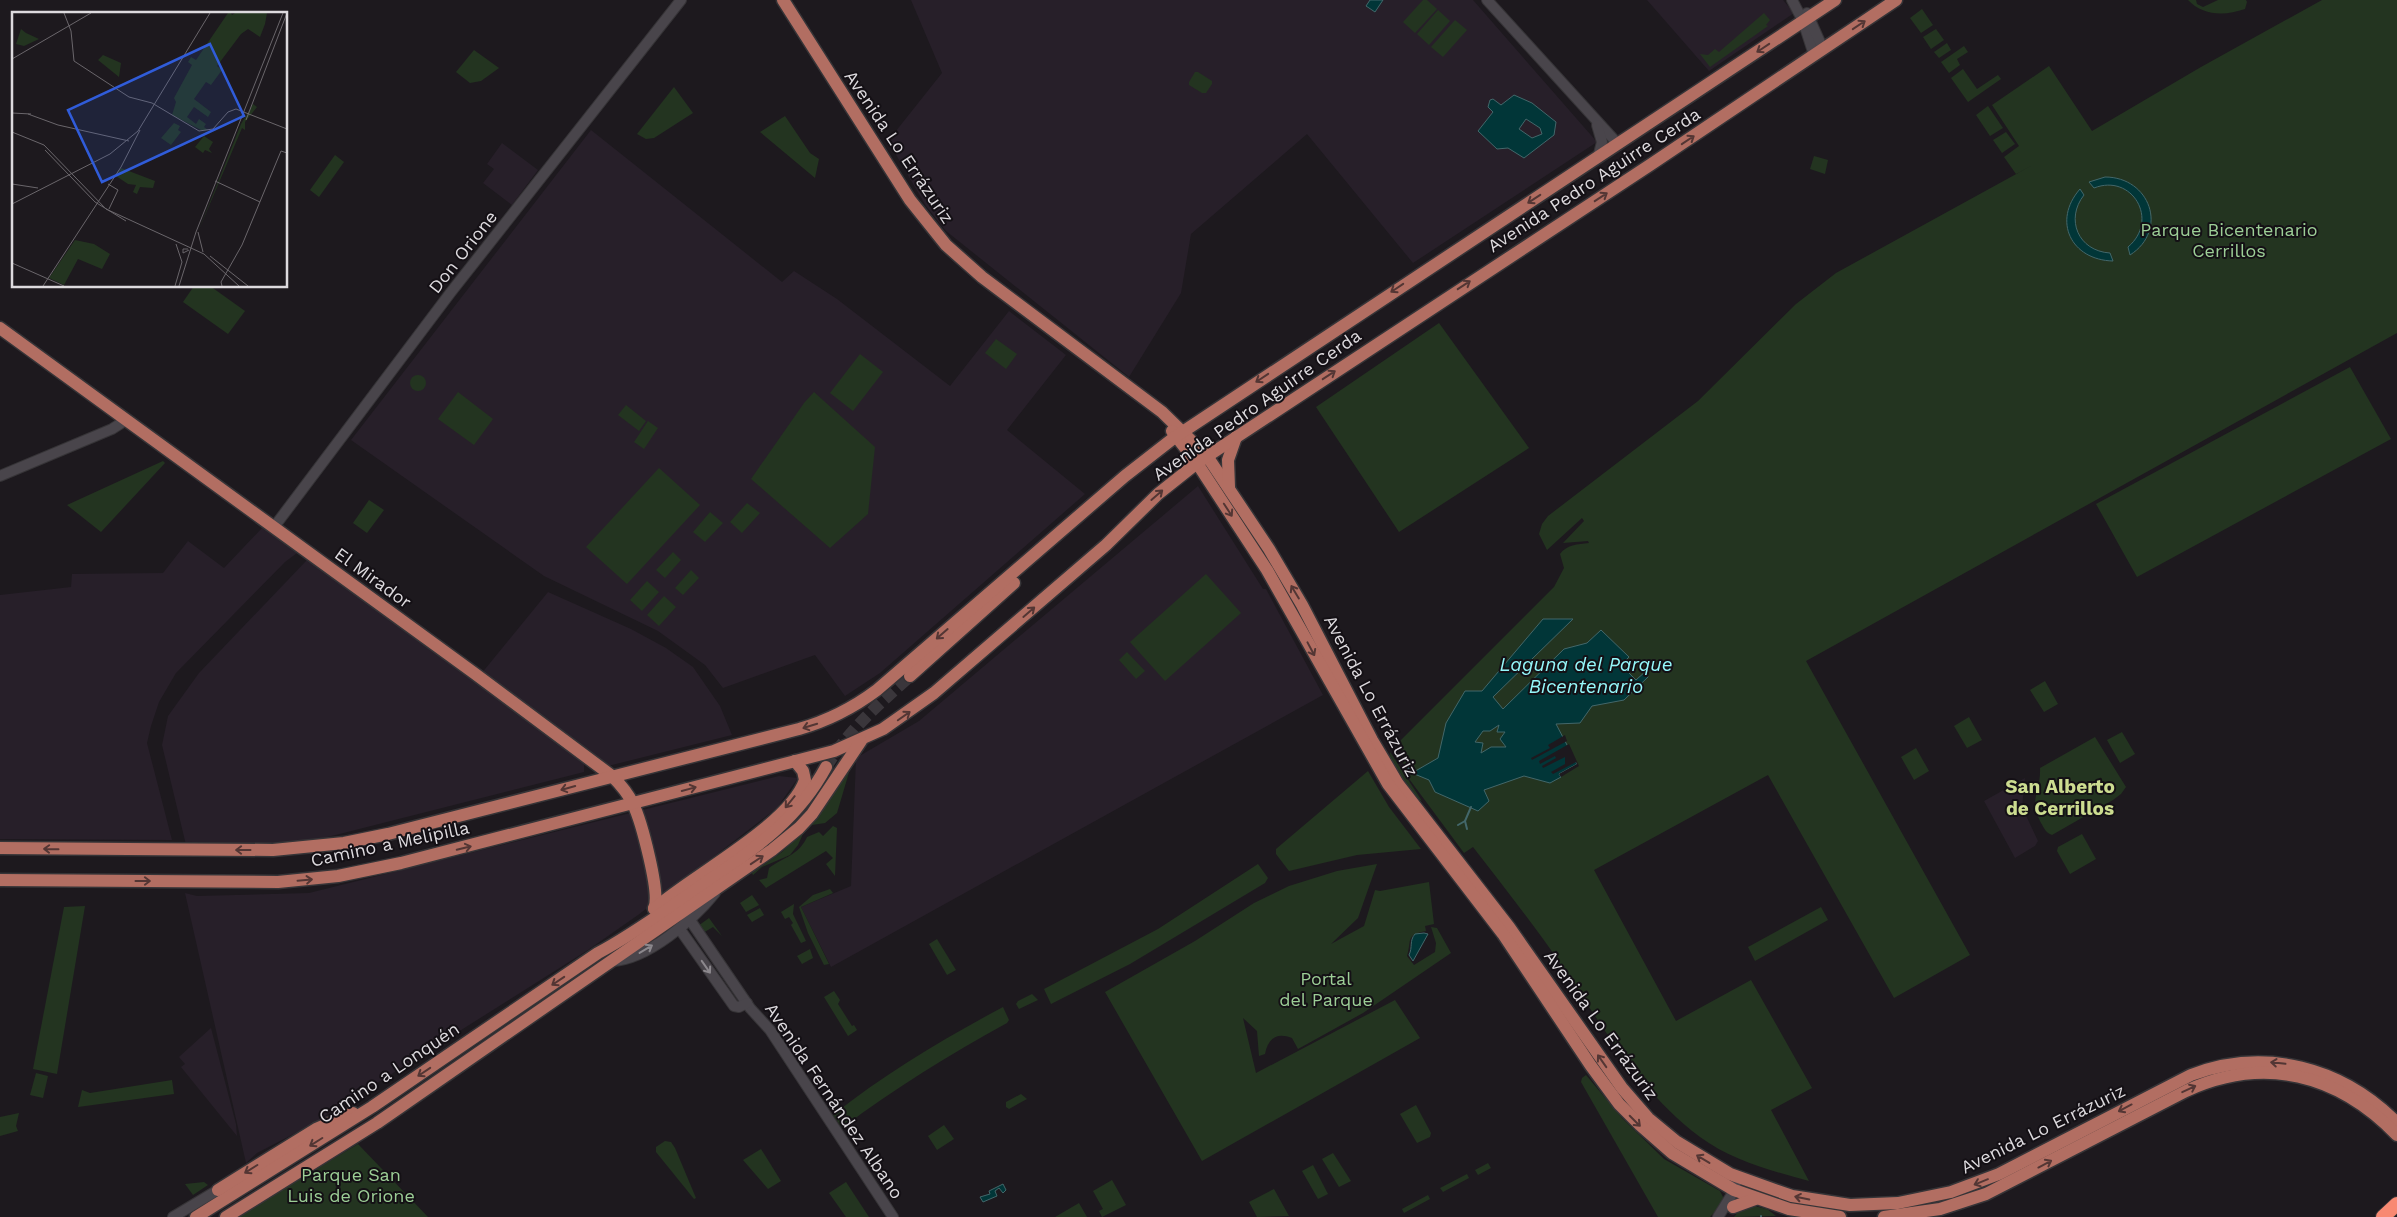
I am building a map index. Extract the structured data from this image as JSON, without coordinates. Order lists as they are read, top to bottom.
{
  "streets": {
    "main road": [
      "Avenida Lo Errázuriz",
      "Avenida Pedro Aguirre Cerda",
      "El Mirador",
      "Camino a Melipilla",
      "Camino a Lonquén"
    ],
    "street": ["Don Orione", "Avenida Fernández Albano"]
  },
  "crossings": [
    ["Avenida Lo Errázuriz", "Avenida Pedro Aguirre Cerda"],
    ["Avenida Pedro Aguirre Cerda", "El Mirador"],
    ["Avenida Pedro Aguirre Cerda", "Camino a Melipilla"],
    ["Avenida Pedro Aguirre Cerda", "Camino a Lonquén"],
    ["Don Orione", "El Mirador"],
    ["El Mirador", "Camino a Melipilla"],
    ["Camino a Lonquén", "Avenida Fernández Albano"]
  ],
  "districts": ["San Alberto de Cerrillos"],
  "water": ["Laguna del Parque Bicentenario"],
  "parks": ["Parque Bicentenario Cerrillos", "Portal del Parque", "Parque San Luis de Orione"]
}
